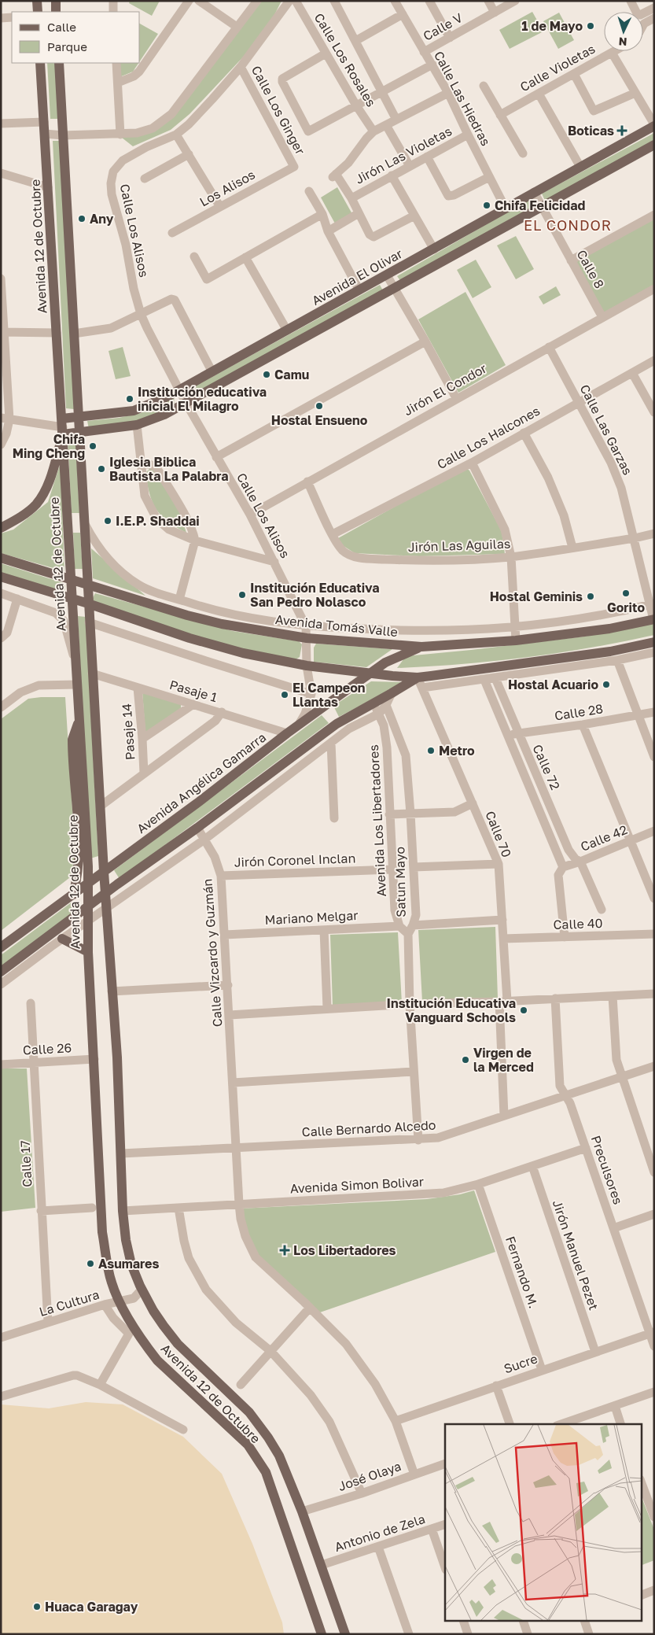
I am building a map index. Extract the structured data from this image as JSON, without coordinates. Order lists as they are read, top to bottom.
{
  "streets": {
    "main road": [
      "Avenida 12 de Octubre",
      "Avenida El Olivar",
      "Avenida Tomás Valle",
      "Avenida Angélica Gamarra"
    ],
    "street": [
      "Calle V",
      "Calle Los Rosales",
      "Calle Violetas",
      "Calle Las Hiedras",
      "Calle Los Ginger",
      "Jirón Las Violetas",
      "Los Alisos",
      "Calle Los Alisos",
      "Calle 8",
      "Jirón El Condor",
      "Calle Las Garzas",
      "Calle Los Halcones",
      "Jirón Las Aguilas",
      "Pasaje 1",
      "Calle 28",
      "Pasaje 14",
      "Calle 72",
      "Avenida Los Libertadores",
      "Calle 70",
      "Calle 42",
      "Jirón Coronel Inclan",
      "Satun Mayo",
      "Mariano Melgar",
      "Calle 40",
      "Calle Vizcardo y Guzmán",
      "Calle 26",
      "Calle Bernardo Alcedo",
      "Calle 17",
      "Preculsores",
      "Avenida Simon Bolivar",
      "Jirón Manuel Pezet",
      "Fernando M.",
      "La Cultura",
      "Sucre",
      "José Olaya",
      "Antonio de Zela"
    ]
  },
  "crossings": [
    ["Calle V", "Calle Las Hiedras"],
    ["Calle Las Hiedras", "Jirón Las Violetas"],
    ["Calle Las Hiedras", "Avenida El Olivar"],
    ["Calle Los Ginger", "Los Alisos"],
    ["Calle Los Alisos", "Avenida El Olivar"],
    ["Calle Los Alisos", "Jirón El Condor"],
    ["Calle Los Alisos", "Avenida Tomás Valle"],
    ["Calle Los Alisos", "Avenida Angélica Gamarra"],
    ["Avenida 12 de Octubre", "Avenida El Olivar"],
    ["Avenida 12 de Octubre", "Avenida Tomás Valle"],
    ["Avenida 12 de Octubre", "Pasaje 1"],
    ["Avenida 12 de Octubre", "Avenida Angélica Gamarra"],
    ["Avenida 12 de Octubre", "Calle 26"],
    ["Avenida 12 de Octubre", "Calle Bernardo Alcedo"],
    ["Avenida 12 de Octubre", "Avenida Simon Bolivar"],
    ["Avenida 12 de Octubre", "La Cultura"],
    ["Avenida 12 de Octubre", "José Olaya"],
    ["Avenida 12 de Octubre", "Antonio de Zela"],
    ["Calle 8", "Avenida El Olivar"],
    ["Calle 8", "Jirón El Condor"],
    ["Jirón El Condor", "Calle Las Garzas"],
    ["Jirón El Condor", "Jirón Las Aguilas"],
    ["Calle Las Garzas", "Calle Los Halcones"],
    ["Calle Las Garzas", "Jirón Las Aguilas"],
    ["Calle Las Garzas", "Avenida Tomás Valle"],
    ["Calle Los Halcones", "Jirón Las Aguilas"],
    ["Avenida Tomás Valle", "Avenida Angélica Gamarra"],
    ["Pasaje 1", "Pasaje 14"],
    ["Pasaje 1", "Avenida Angélica Gamarra"],
    ["Calle 28", "Calle 72"],
    ["Calle 72", "Calle 42"],
    ["Avenida Los Libertadores", "Jirón Coronel Inclan"],
    ["Avenida Los Libertadores", "Mariano Melgar"],
    ["Calle 70", "Calle 40"],
    ["Calle 70", "Calle Bernardo Alcedo"],
    ["Jirón Coronel Inclan", "Calle Vizcardo y Guzmán"],
    ["Satun Mayo", "Calle Bernardo Alcedo"],
    ["Mariano Melgar", "Calle Vizcardo y Guzmán"],
    ["Calle Vizcardo y Guzmán", "Calle Bernardo Alcedo"],
    ["Calle Vizcardo y Guzmán", "Avenida Simon Bolivar"],
    ["Calle Vizcardo y Guzmán", "Sucre"],
    ["Calle Vizcardo y Guzmán", "José Olaya"],
    ["Calle 26", "Calle 17"],
    ["Calle Bernardo Alcedo", "Preculsores"],
    ["Calle 17", "La Cultura"],
    ["Preculsores", "Avenida Simon Bolivar"],
    ["Preculsores", "Sucre"],
    ["Avenida Simon Bolivar", "Jirón Manuel Pezet"],
    ["Avenida Simon Bolivar", "Fernando M."],
    ["Jirón Manuel Pezet", "Sucre"],
    ["Fernando M.", "Sucre"]
  ],
  "districts": ["EL CONDOR"],
  "places": {
    "other": [
      "1 de Mayo",
      "Chifa Felicidad",
      "Any",
      "Camu",
      "Institución educativa inicial El Milagro",
      "Hostal Ensueno",
      "Chifa Ming Cheng",
      "Iglesia Biblica Bautista La Palabra",
      "I.E.P. Shaddai",
      "Gorito",
      "Institución Educativa San Pedro Nolasco",
      "Hostal Geminis",
      "Hostal Acuario",
      "El Campeon Llantas",
      "Metro",
      "Institución Educativa Vanguard Schools",
      "Virgen de la Merced",
      "Asumares",
      "Huaca Garagay"
    ],
    "health": ["Boticas", "Los Libertadores"]
  },
  "legend": ["Calle", "Parque"],
  "north": "bottom"
}
